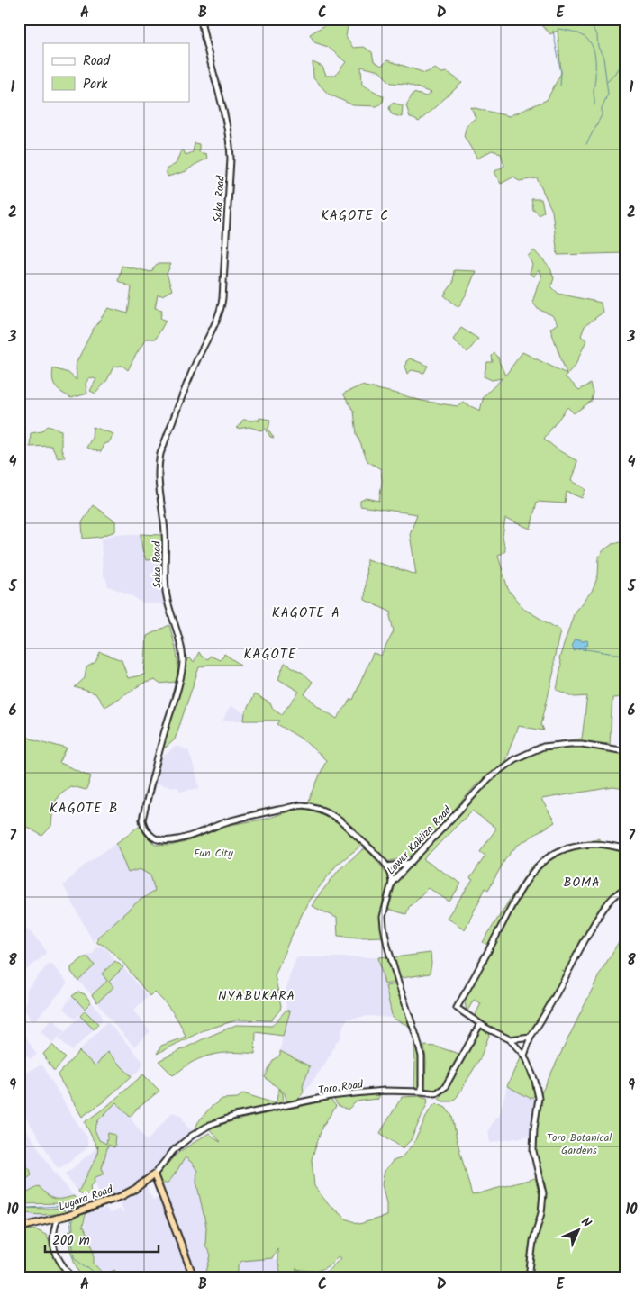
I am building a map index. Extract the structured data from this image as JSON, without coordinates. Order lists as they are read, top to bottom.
{
  "streets": {
    "highway": ["Lugard Road"],
    "main road": ["Saka Road", "Lower Kakiiza Road", "Toro Road"]
  },
  "crossings": [
    ["Saka Road", "Lower Kakiiza Road"],
    ["Lower Kakiiza Road", "Toro Road"],
    ["Toro Road", "Lugard Road"]
  ],
  "districts": [
    "KAGOTE C",
    "KAGOTE A",
    "KAGOTE",
    "KAGOTE B",
    "BOMA",
    "NYABUKARA"
  ],
  "parks": ["Fun City", "Toro Botanical Gardens"],
  "legend": ["Road", "Park"],
  "scale_bar": "200 m",
  "north": "top right",
  "grid": {
    "columns": [
      "A",
      "B",
      "C",
      "D",
      "E"
    ],
    "rows": [
      "1",
      "2",
      "3",
      "4",
      "5",
      "6",
      "7",
      "8",
      "9",
      "10"
    ]
  }
}
